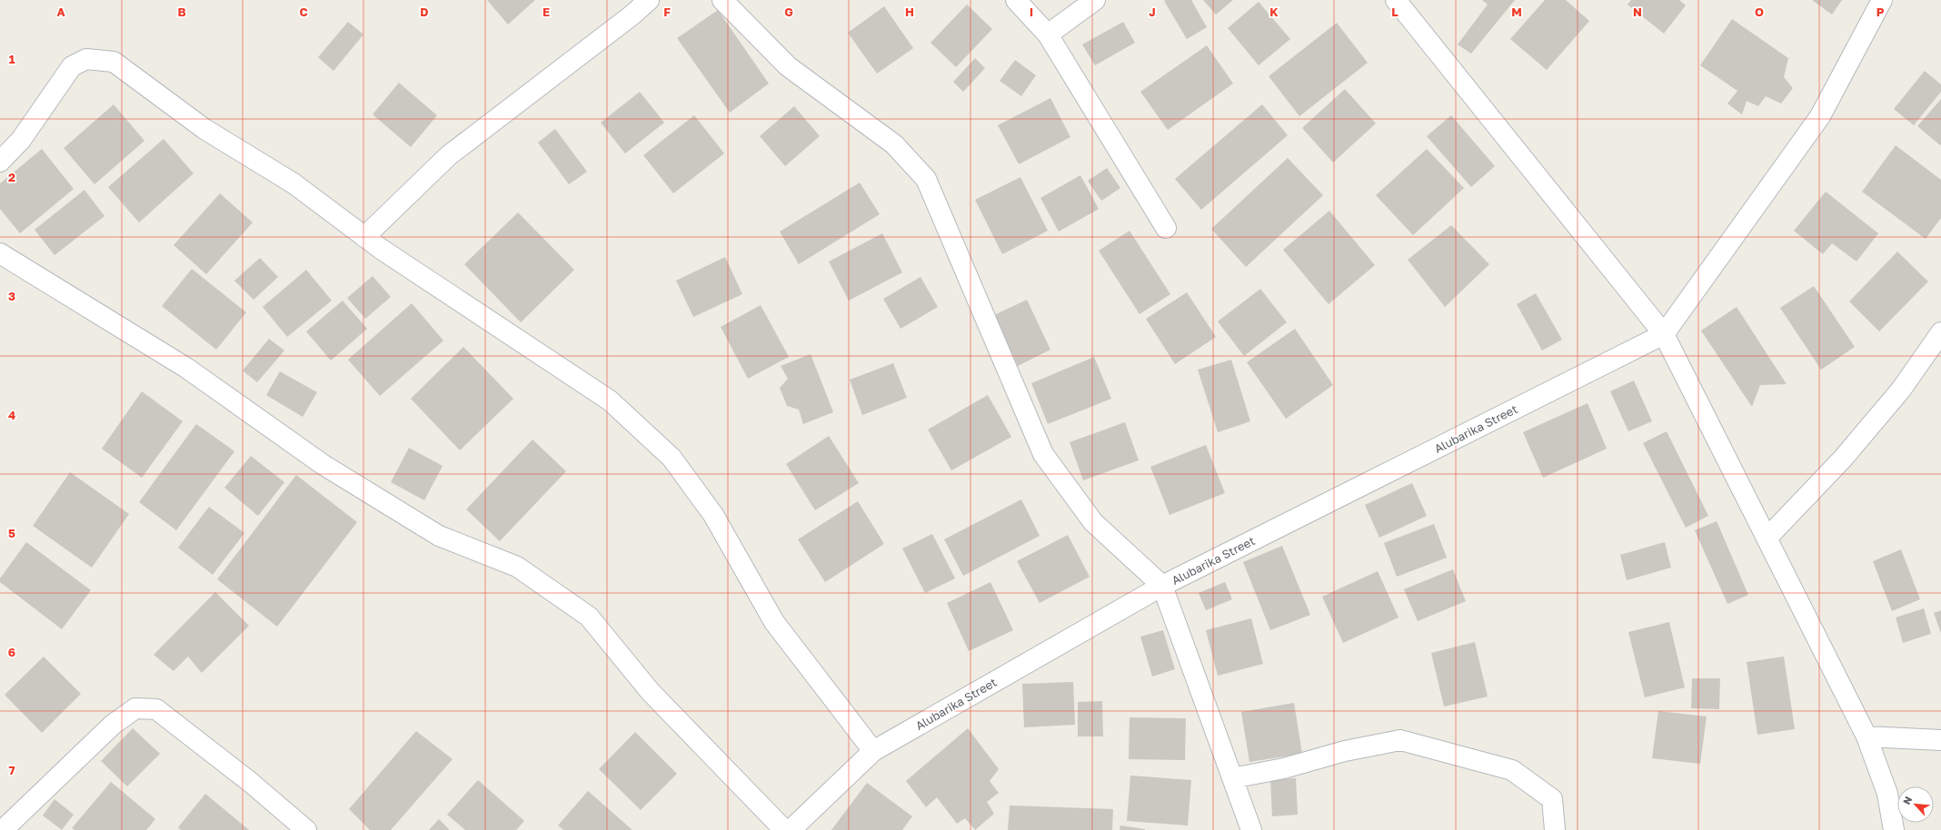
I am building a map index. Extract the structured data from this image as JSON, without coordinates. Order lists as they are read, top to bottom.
{
  "streets": {
    "street": ["Alubarika Street"]
  },
  "north": "top left",
  "grid": {
    "columns": [
      "A",
      "B",
      "C",
      "D",
      "E",
      "F",
      "G",
      "H",
      "I",
      "J",
      "K",
      "L",
      "M",
      "N",
      "O",
      "P"
    ],
    "rows": [
      "1",
      "2",
      "3",
      "4",
      "5",
      "6",
      "7"
    ]
  }
}
